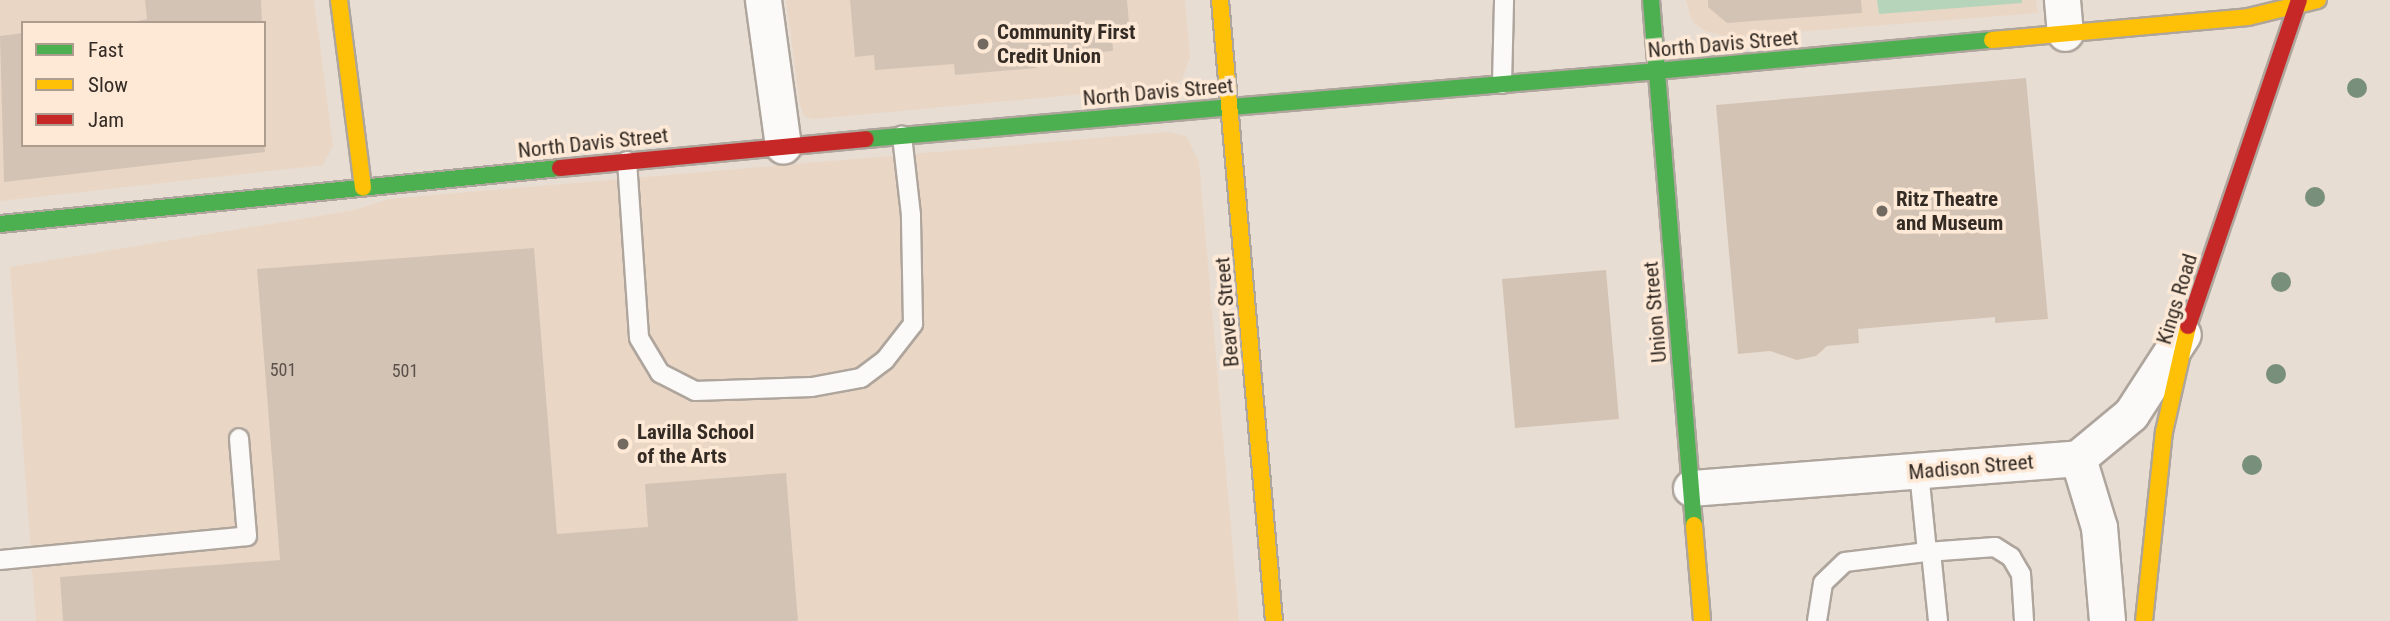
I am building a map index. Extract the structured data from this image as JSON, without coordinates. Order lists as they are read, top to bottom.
{
  "streets": {
    "main road": [
      "North Davis Street",
      "Kings Road",
      "Beaver Street",
      "Union Street"
    ],
    "street": ["Madison Street"]
  },
  "crossings": [
    ["North Davis Street", "Kings Road"],
    ["North Davis Street", "Beaver Street"],
    ["North Davis Street", "Union Street"],
    ["Union Street", "Madison Street"]
  ],
  "places": ["Community First Credit Union", "Ritz Theatre and Museum", "Lavilla School of the Arts"],
  "house_numbers": ["501", "501"],
  "legend": ["Fast", "Slow", "Jam"]
}
